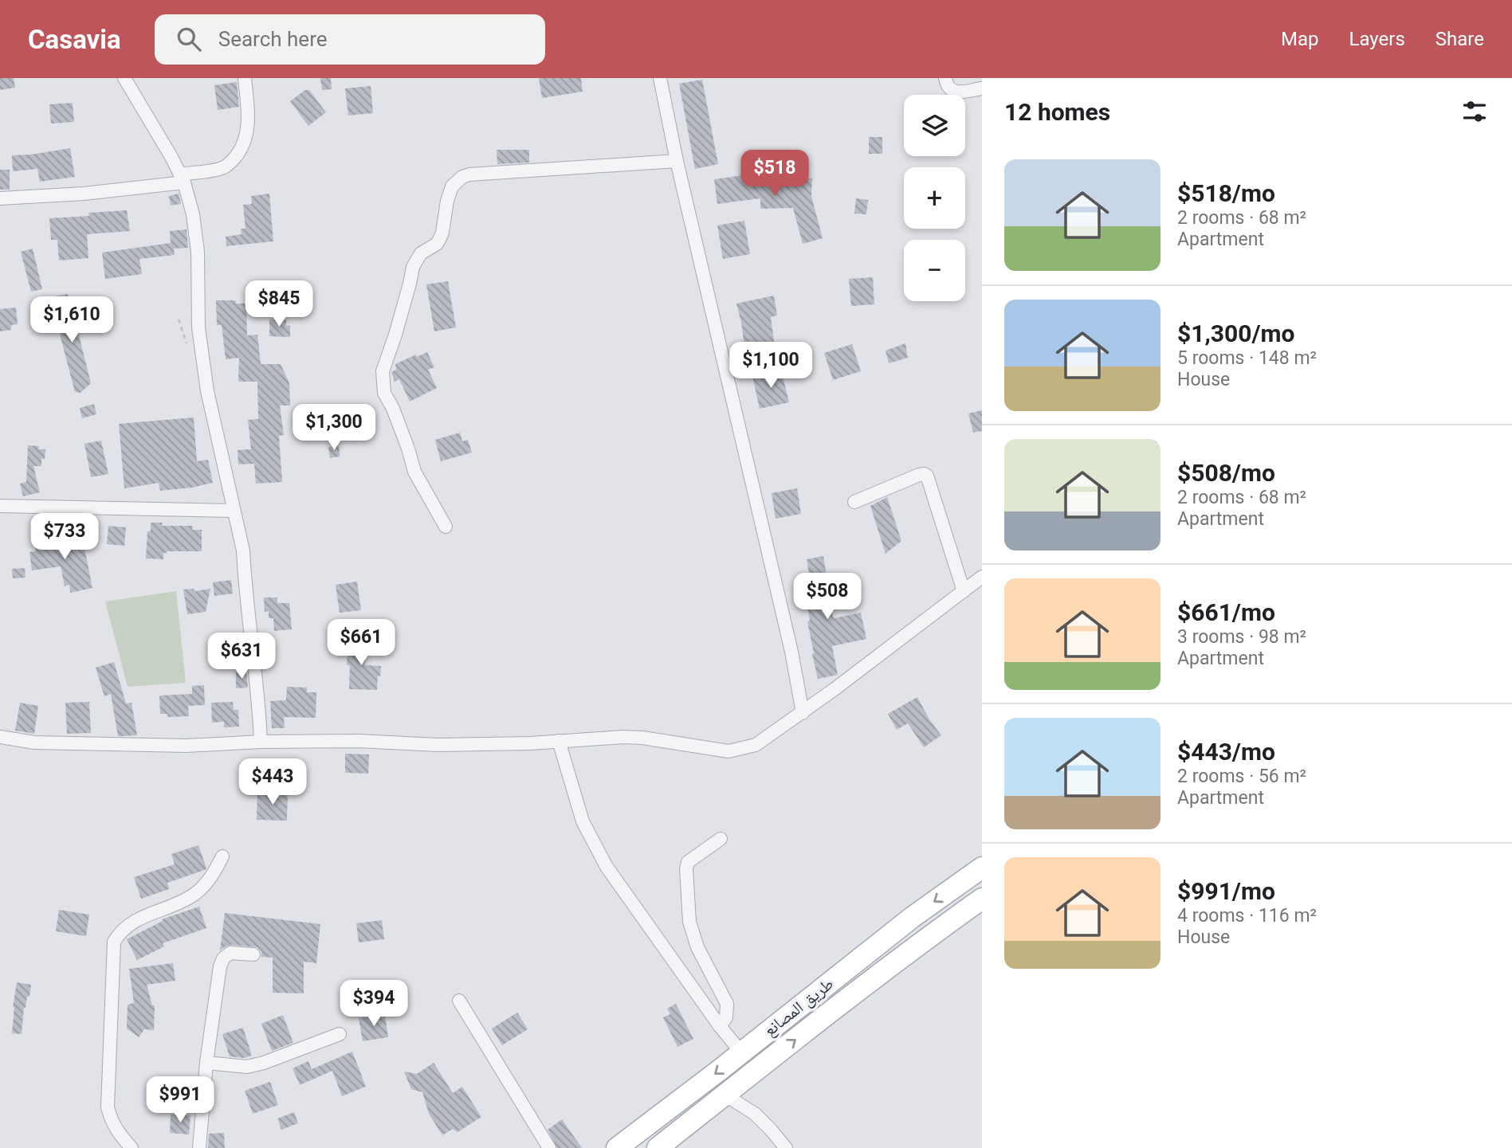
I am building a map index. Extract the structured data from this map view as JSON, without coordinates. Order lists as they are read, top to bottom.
{
  "streets": {
    "main road": ["طريق المصانع"]
  },
  "page": {
    "header": "Casavia",
    "search": "Search here",
    "nav": ["Map", "Layers", "Share"],
    "heading": "12 homes",
    "map_buttons": ["+", "−"],
    "list": [
      {
        "name": "$518/mo",
        "note": "2 rooms · 68 m² · Apartment"
      },
      {
        "name": "$1,300/mo",
        "note": "5 rooms · 148 m² · House"
      },
      {
        "name": "$508/mo",
        "note": "2 rooms · 68 m² · Apartment"
      },
      {
        "name": "$661/mo",
        "note": "3 rooms · 98 m² · Apartment"
      },
      {
        "name": "$443/mo",
        "note": "2 rooms · 56 m² · Apartment"
      },
      {
        "name": "$991/mo",
        "note": "4 rooms · 116 m² · House"
      }
    ],
    "price": [
      "$518",
      "$845",
      "$1,610",
      "$1,100",
      "$1,300",
      "$733",
      "$508",
      "$661",
      "$631",
      "$443",
      "$394",
      "$991"
    ]
  }
}
